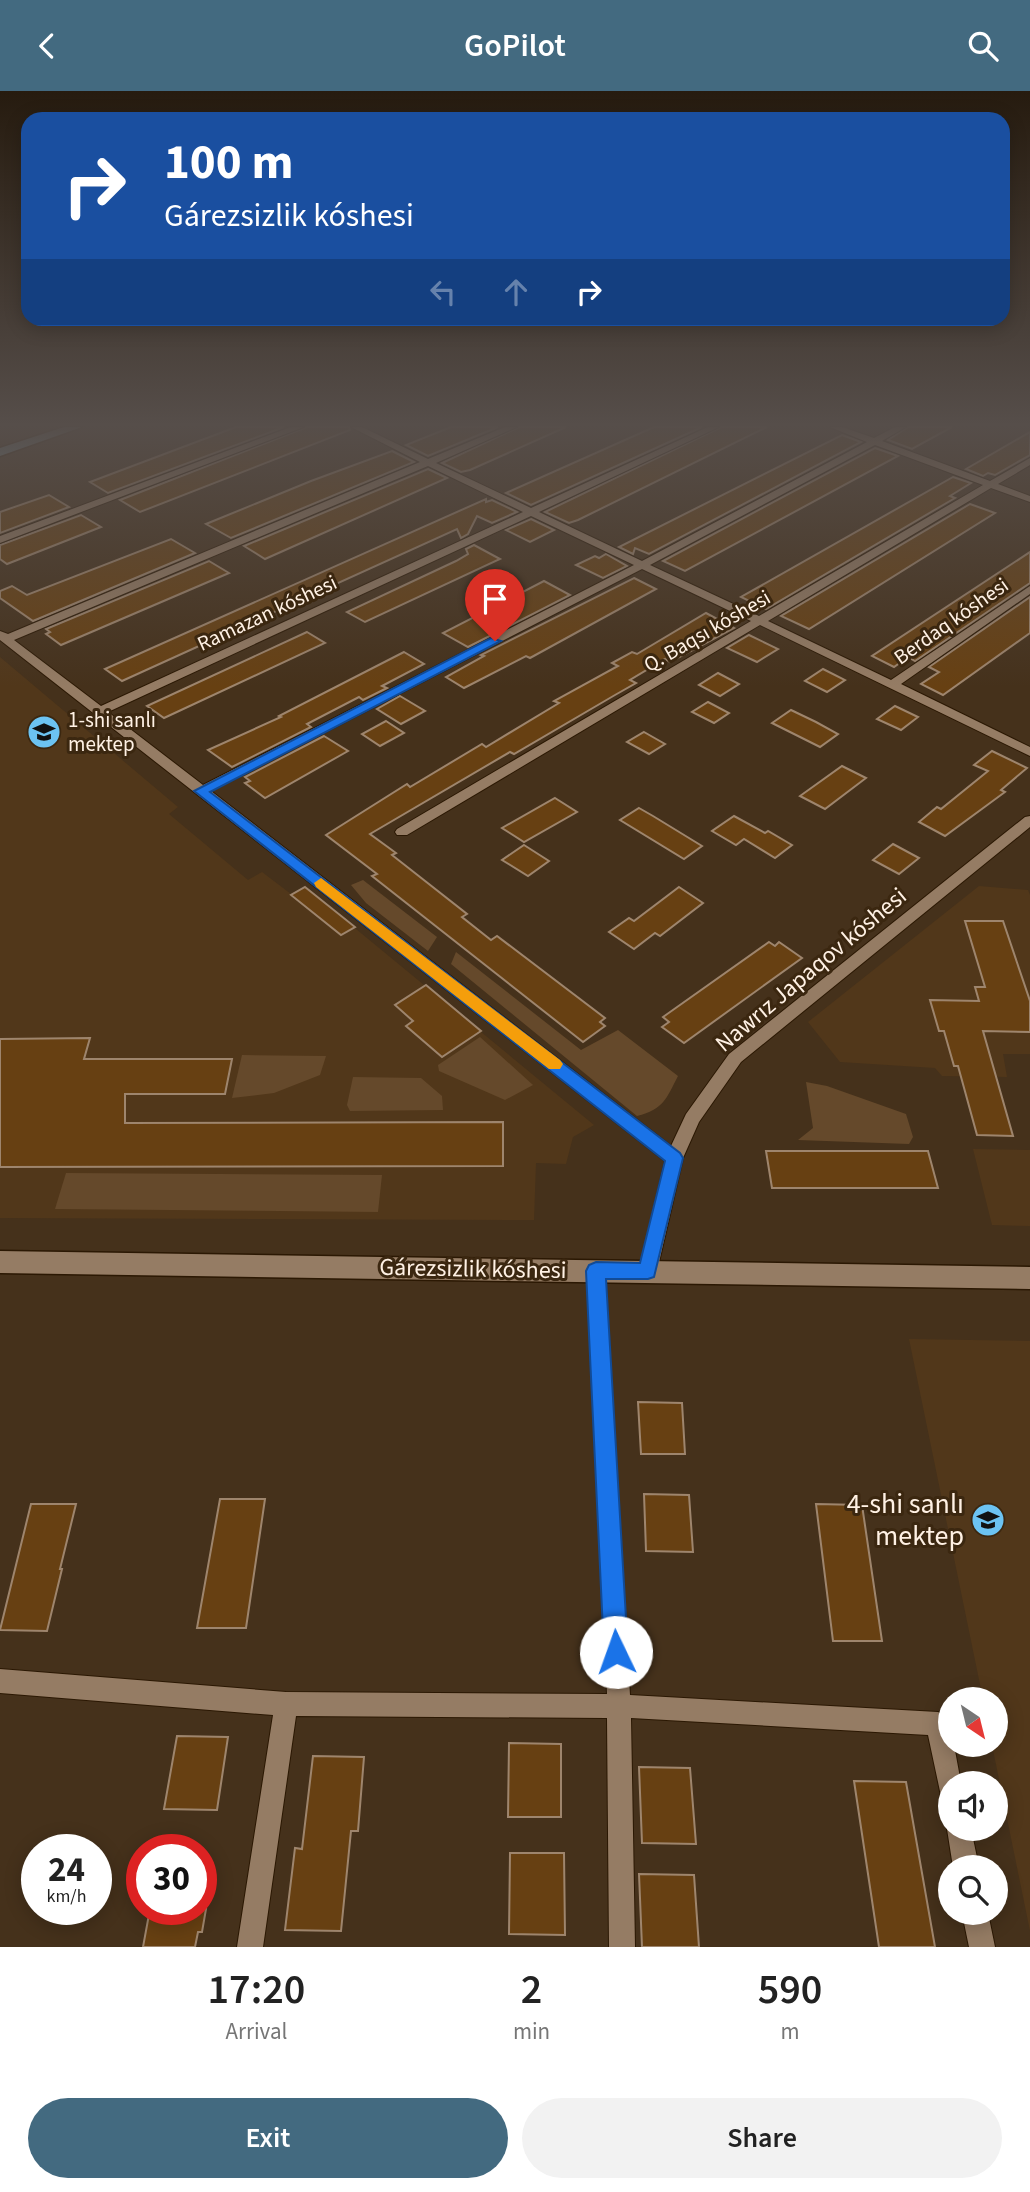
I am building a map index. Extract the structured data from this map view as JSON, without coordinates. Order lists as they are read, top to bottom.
{
  "streets": {
    "street": [
      "Ramazan kóshesi",
      "Berdaq kóshesi",
      "Q. Baqsı kóshesi",
      "Nawrız Japaqov kóshesi",
      "Gárezsizlik kóshesi"
    ]
  },
  "crossings": [
    ["Nawrız Japaqov kóshesi", "Gárezsizlik kóshesi"]
  ],
  "places": {
    "school or university": ["1-shi sanlı mektep", "4-shi sanlı mektep"]
  },
  "north": "bottom right",
  "page": {
    "header": "GoPilot",
    "turn": ["100 m", "Gárezsizlik kóshesi"],
    "speed": "24 km/h",
    "limit": "30",
    "eta": [
      "17:20",
      "Arrival",
      "2",
      "min",
      "590",
      "m"
    ],
    "buttons": ["Exit", "Share"]
  }
}
